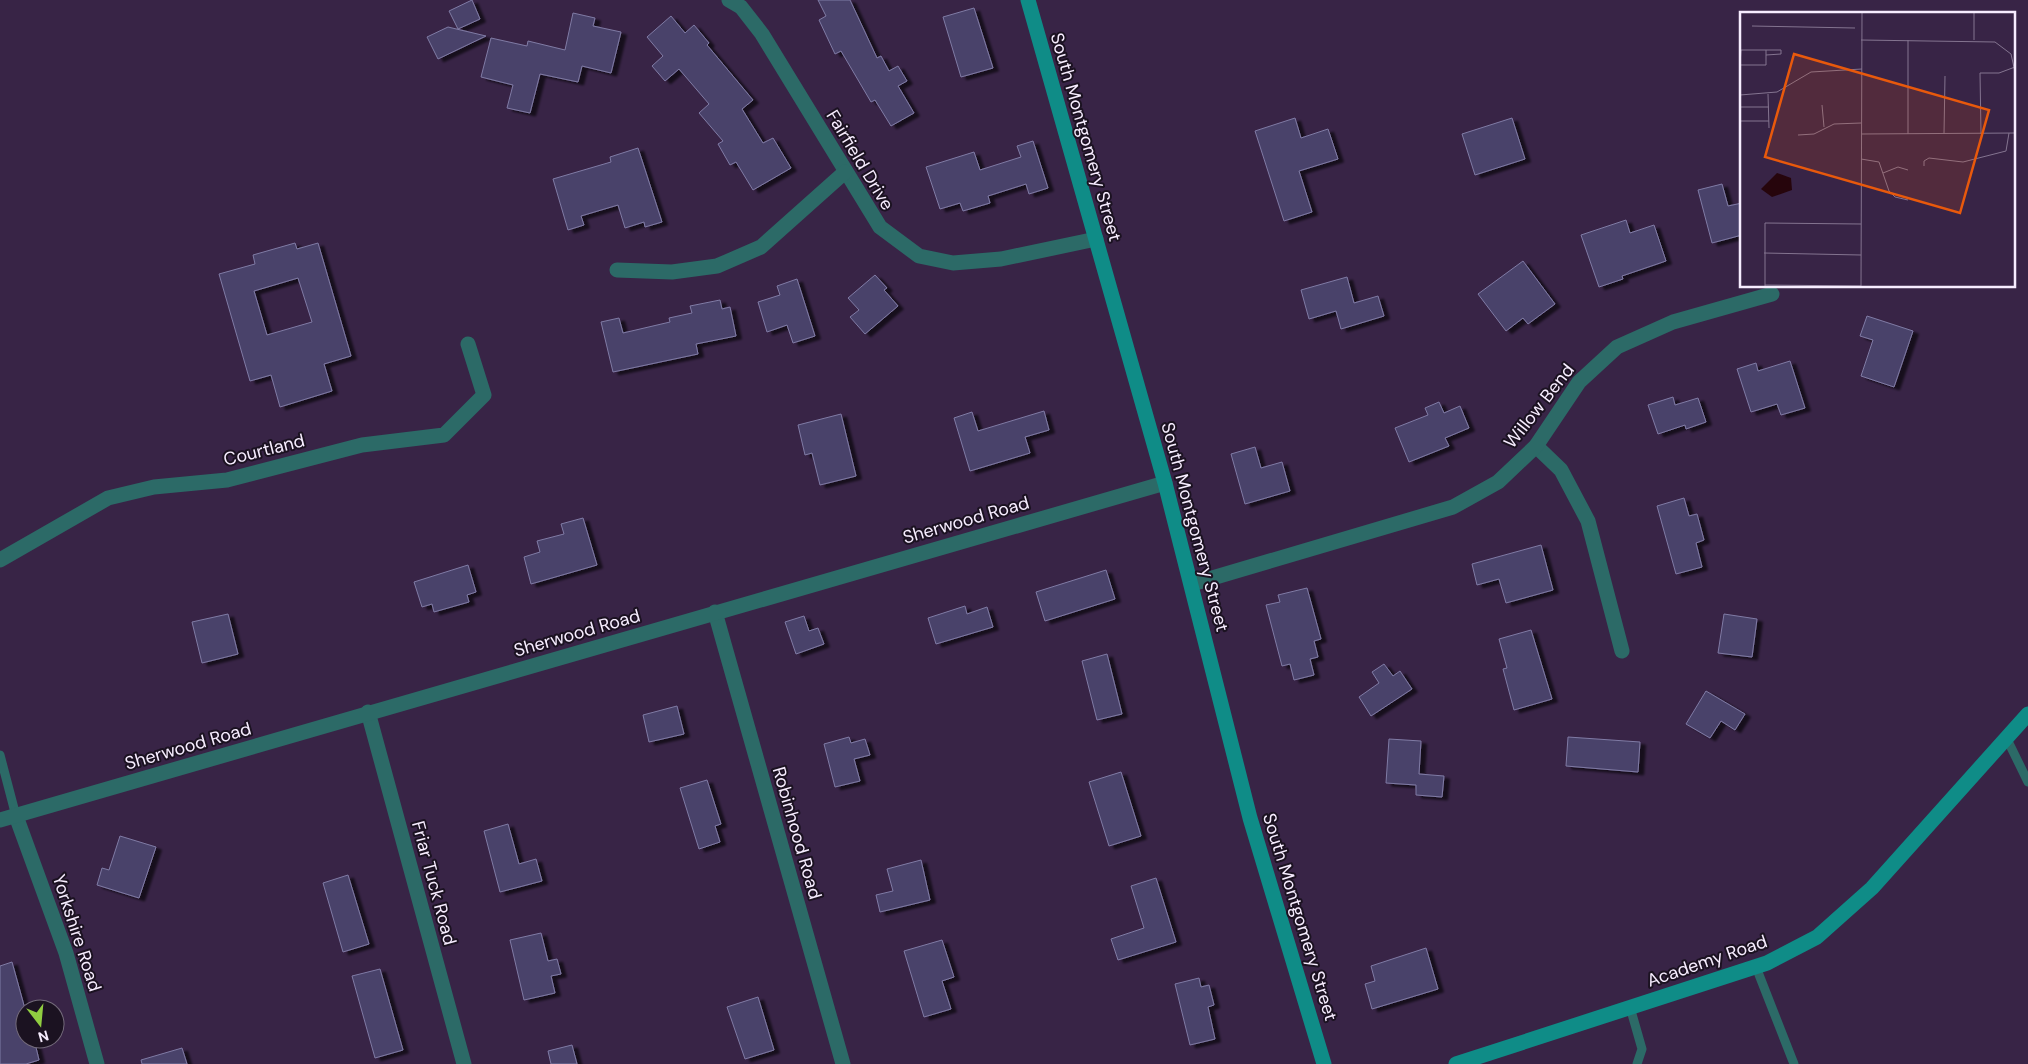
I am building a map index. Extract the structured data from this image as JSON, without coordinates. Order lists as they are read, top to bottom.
{
  "streets": {
    "street": [
      "South Montgomery Street",
      "Fairfield Drive",
      "Willow Bend",
      "Courtland",
      "Sherwood Road",
      "Robinhood Road",
      "Friar Tuck Road",
      "Yorkshire Road",
      "Academy Road"
    ]
  },
  "crossings": [
    ["South Montgomery Street", "Fairfield Drive"],
    ["South Montgomery Street", "Willow Bend"],
    ["South Montgomery Street", "Sherwood Road"],
    ["Sherwood Road", "Robinhood Road"],
    ["Sherwood Road", "Friar Tuck Road"],
    ["Sherwood Road", "Yorkshire Road"]
  ],
  "north": "bottom"
}
